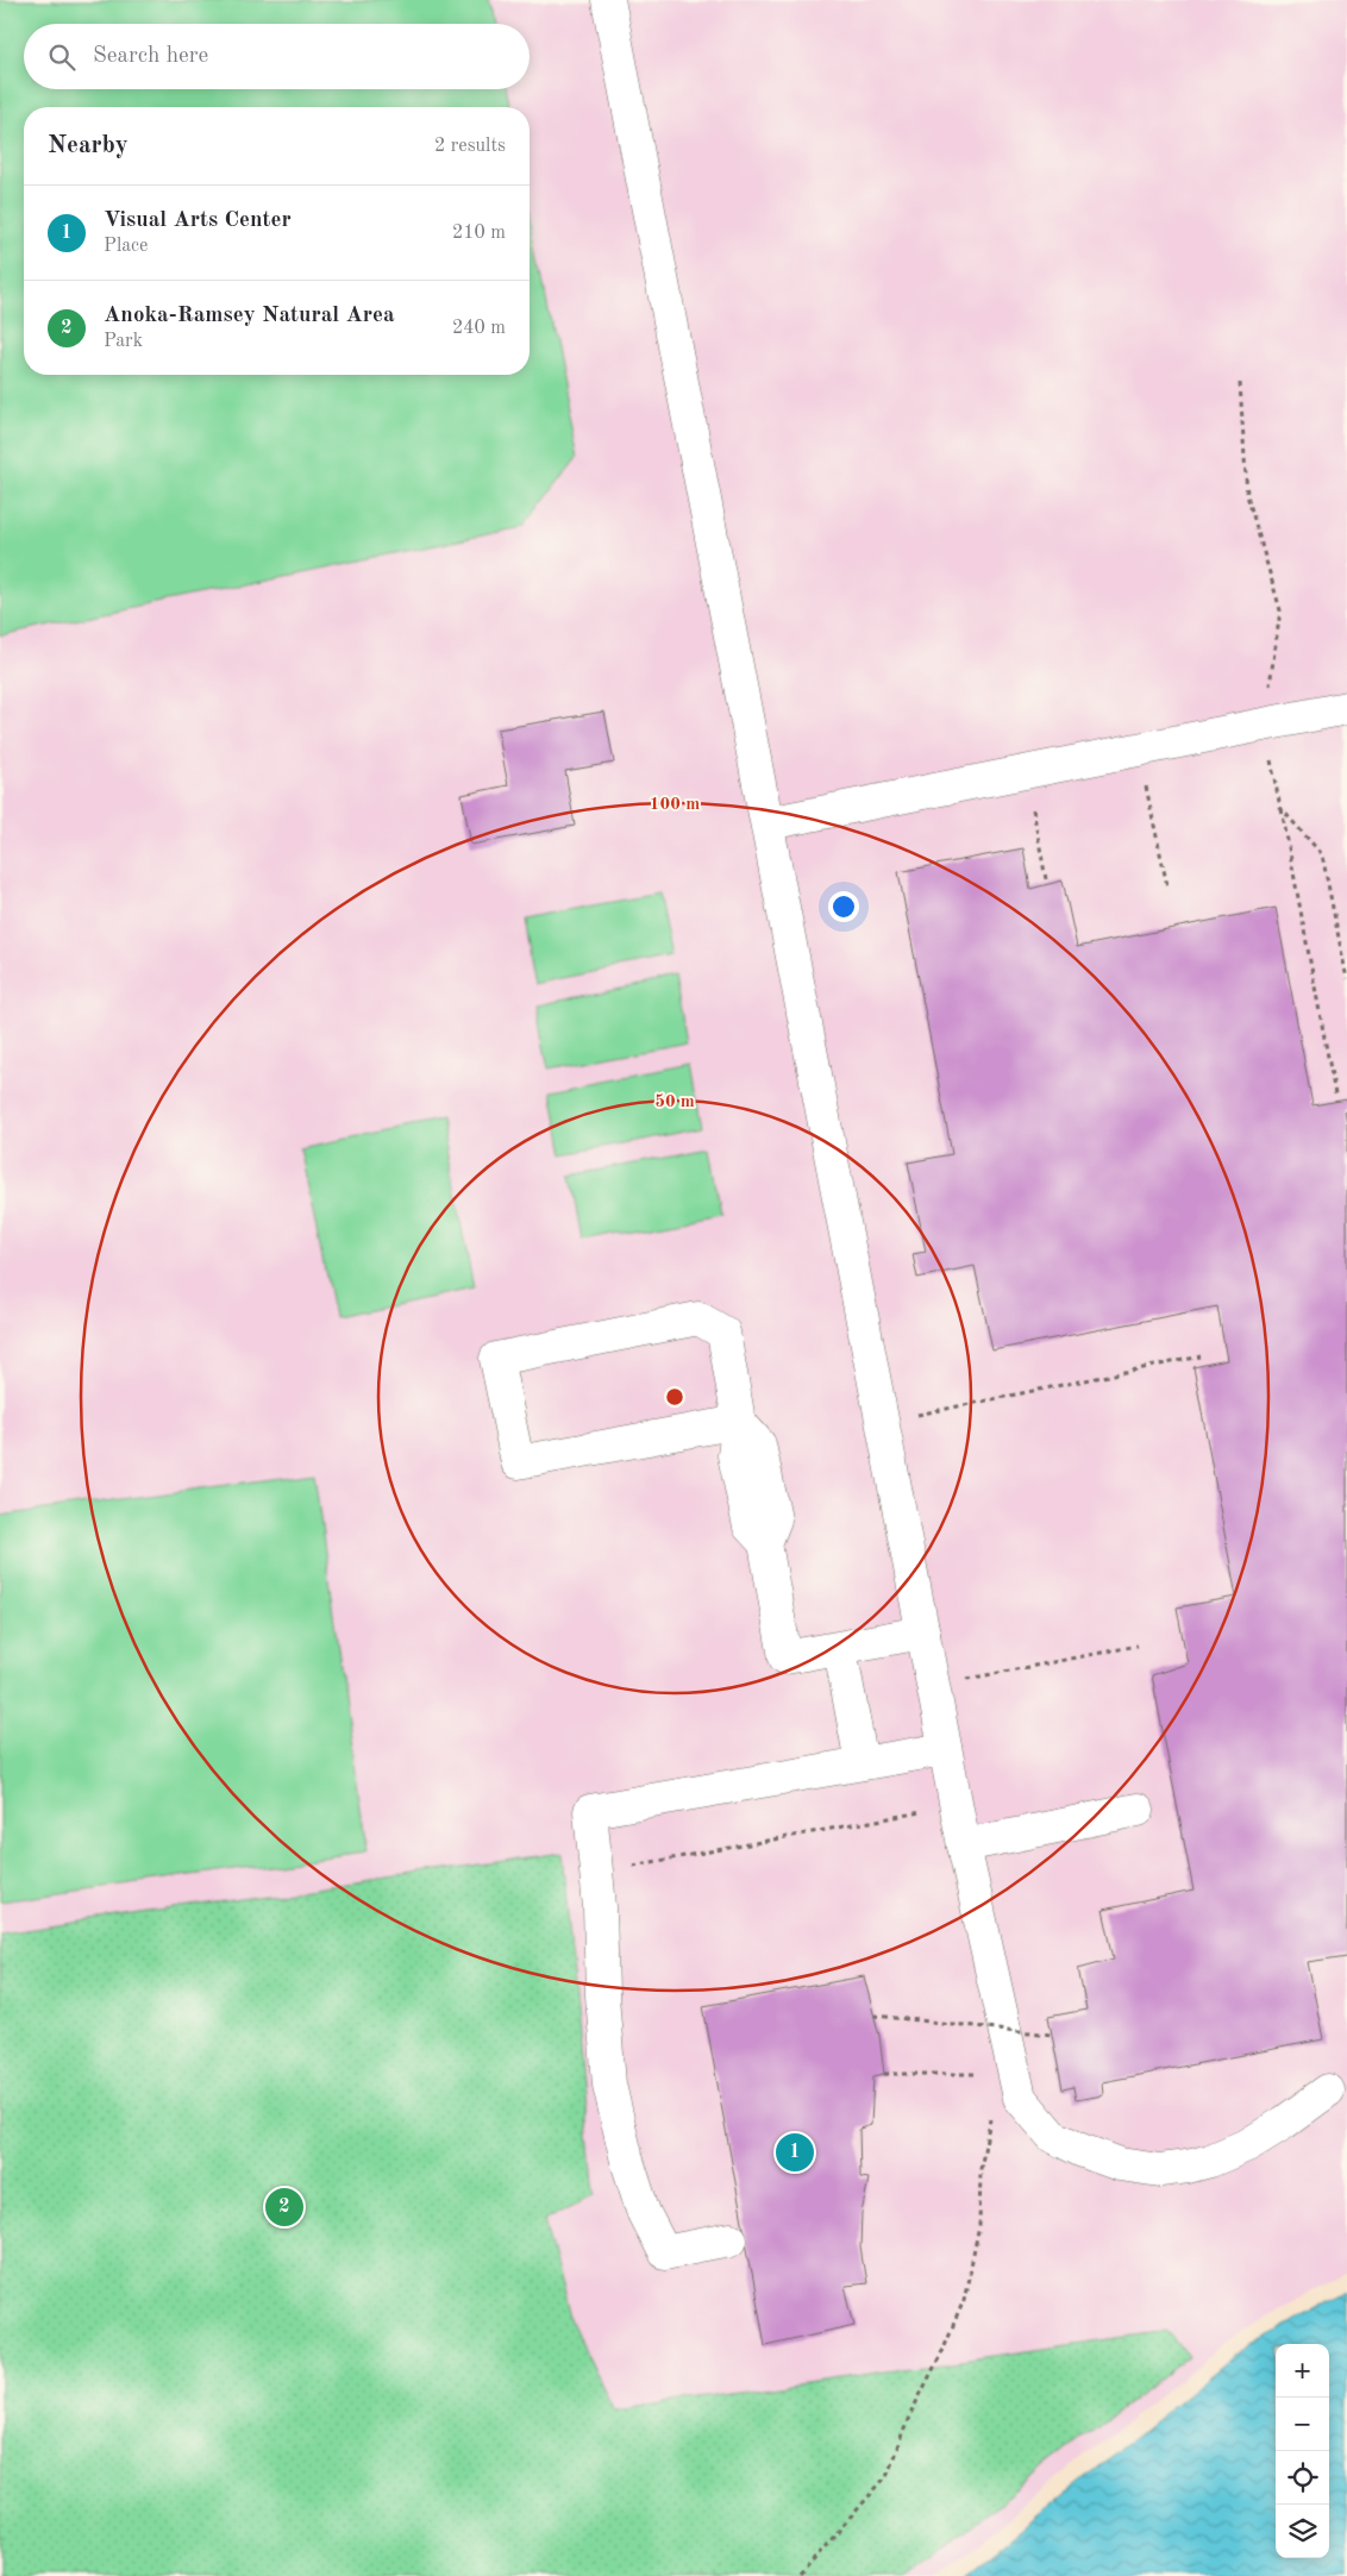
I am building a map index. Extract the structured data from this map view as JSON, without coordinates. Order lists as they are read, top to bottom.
{
  "page": {
    "search": "Search here",
    "heading": ["Nearby", "2 results"],
    "list": [
      {
        "mark": "1",
        "name": "Visual Arts Center",
        "note": "Place",
        "value": "210 m"
      },
      {
        "mark": "2",
        "name": "Anoka-Ramsey Natural Area",
        "note": "Park",
        "value": "240 m"
      }
    ],
    "pins": ["1", "2"],
    "map_buttons": ["+", "−"]
  },
  "rings": ["100 m", "50 m"]
}
